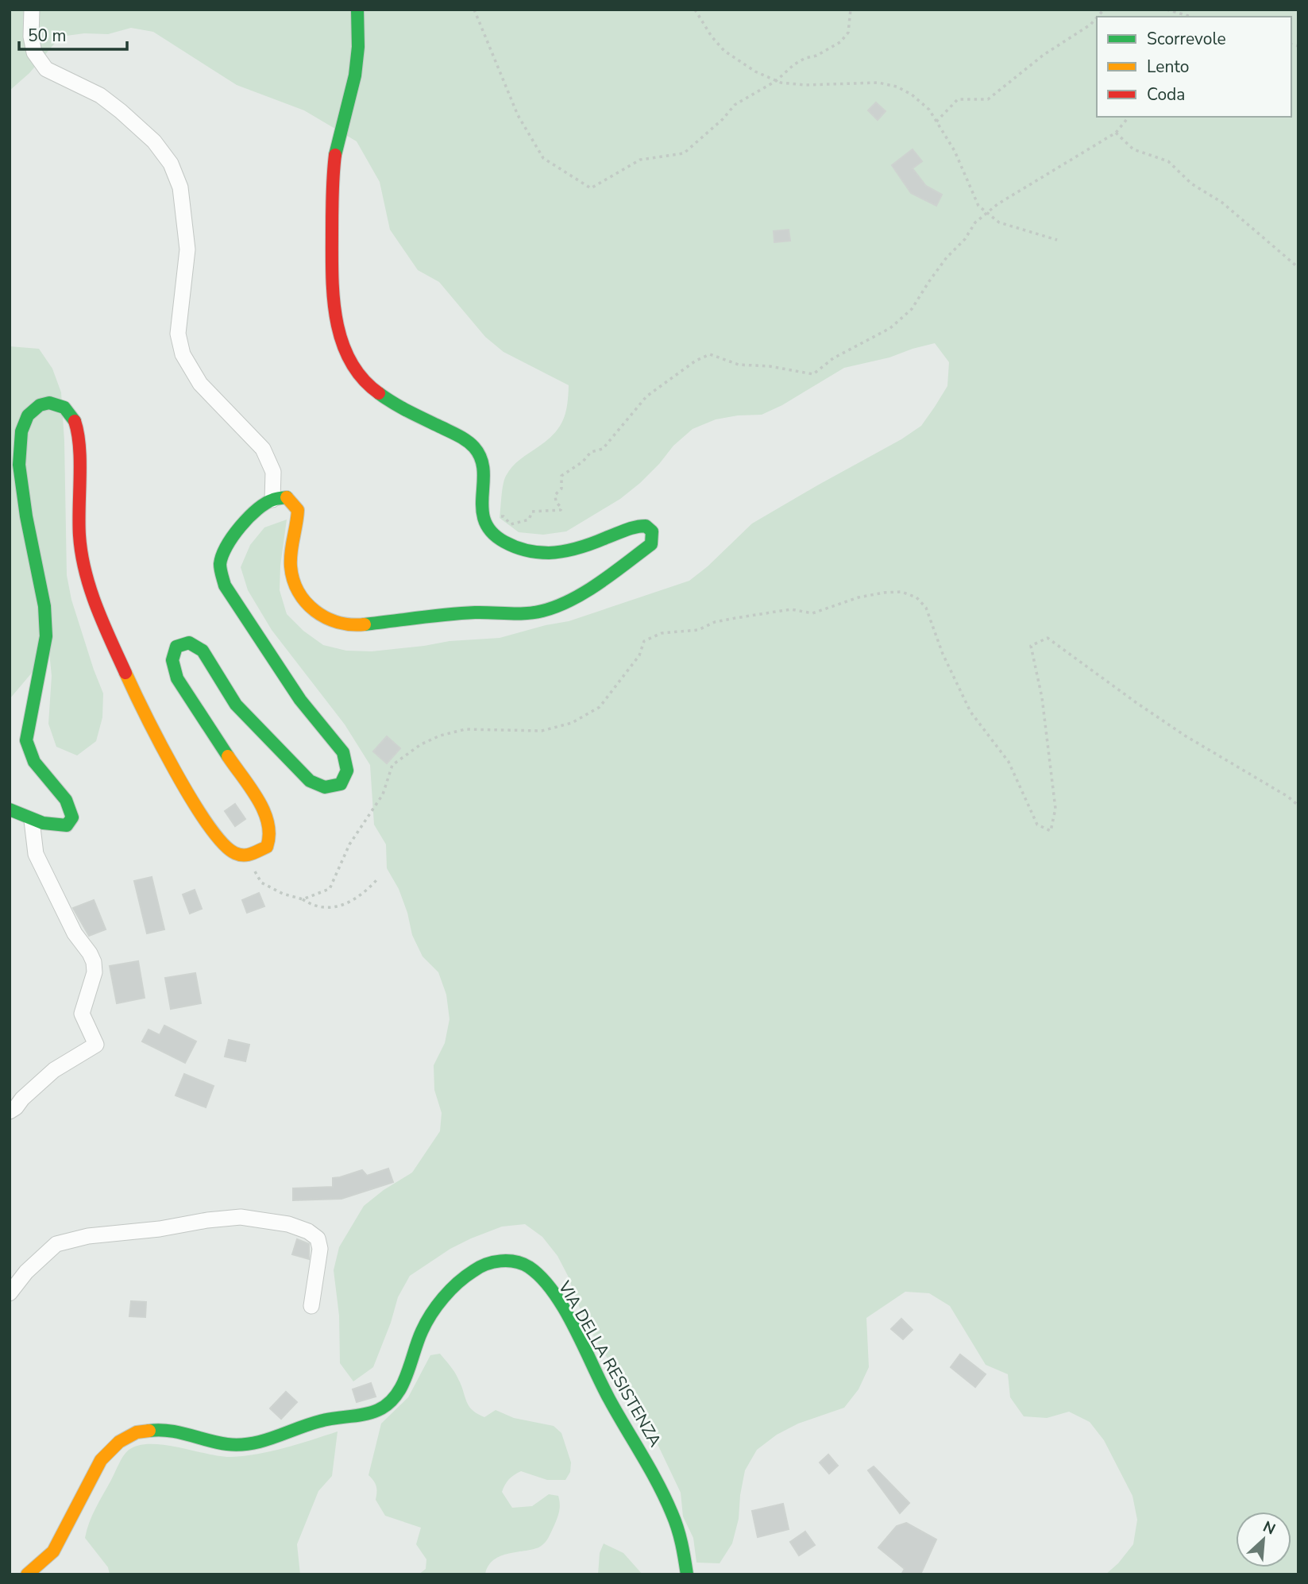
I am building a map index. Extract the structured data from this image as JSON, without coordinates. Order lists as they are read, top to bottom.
{
  "streets": {
    "street": ["VIA DELLA RESISTENZA"]
  },
  "legend": ["Scorrevole", "Lento", "Coda"],
  "scale_bar": "50 m",
  "north": "top right"
}
